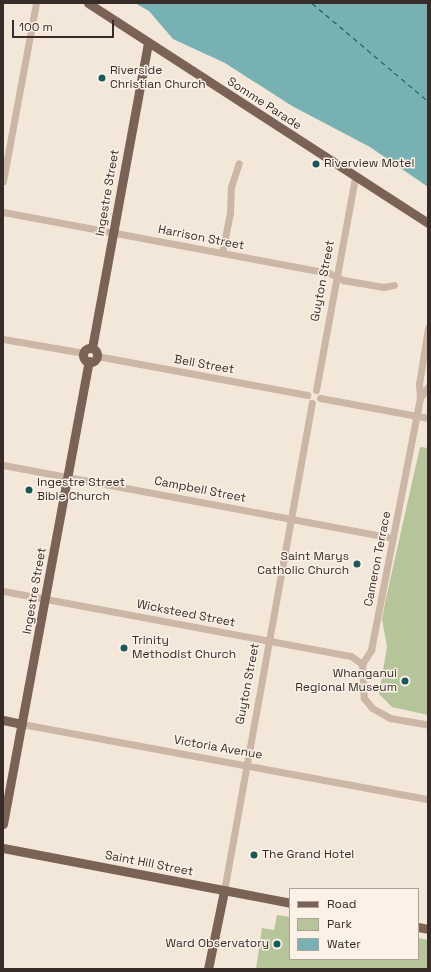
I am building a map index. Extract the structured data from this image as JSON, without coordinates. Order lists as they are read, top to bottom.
{
  "streets": {
    "main road": [
      "Somme Parade",
      "Ingestre Street",
      "Guyton Street",
      "Victoria Avenue",
      "Saint Hill Street"
    ],
    "street": [
      "Harrison Street",
      "Bell Street",
      "Campbell Street",
      "Cameron Terrace",
      "Wicksteed Street"
    ]
  },
  "crossings": [
    ["Somme Parade", "Ingestre Street"],
    ["Somme Parade", "Guyton Street"],
    ["Ingestre Street", "Harrison Street"],
    ["Ingestre Street", "Campbell Street"],
    ["Ingestre Street", "Wicksteed Street"],
    ["Ingestre Street", "Victoria Avenue"],
    ["Harrison Street", "Guyton Street"],
    ["Guyton Street", "Bell Street"],
    ["Guyton Street", "Campbell Street"],
    ["Guyton Street", "Wicksteed Street"],
    ["Guyton Street", "Victoria Avenue"],
    ["Guyton Street", "Saint Hill Street"],
    ["Campbell Street", "Cameron Terrace"],
    ["Cameron Terrace", "Wicksteed Street"]
  ],
  "places": [
    "Riverside Christian Church",
    "Riverview Motel",
    "Ingestre Street Bible Church",
    "Saint Marys Catholic Church",
    "Trinity Methodist Church",
    "Whanganui Regional Museum",
    "The Grand Hotel",
    "Ward Observatory"
  ],
  "legend": ["Road", "Park", "Water"],
  "scale_bar": "100 m"
}
